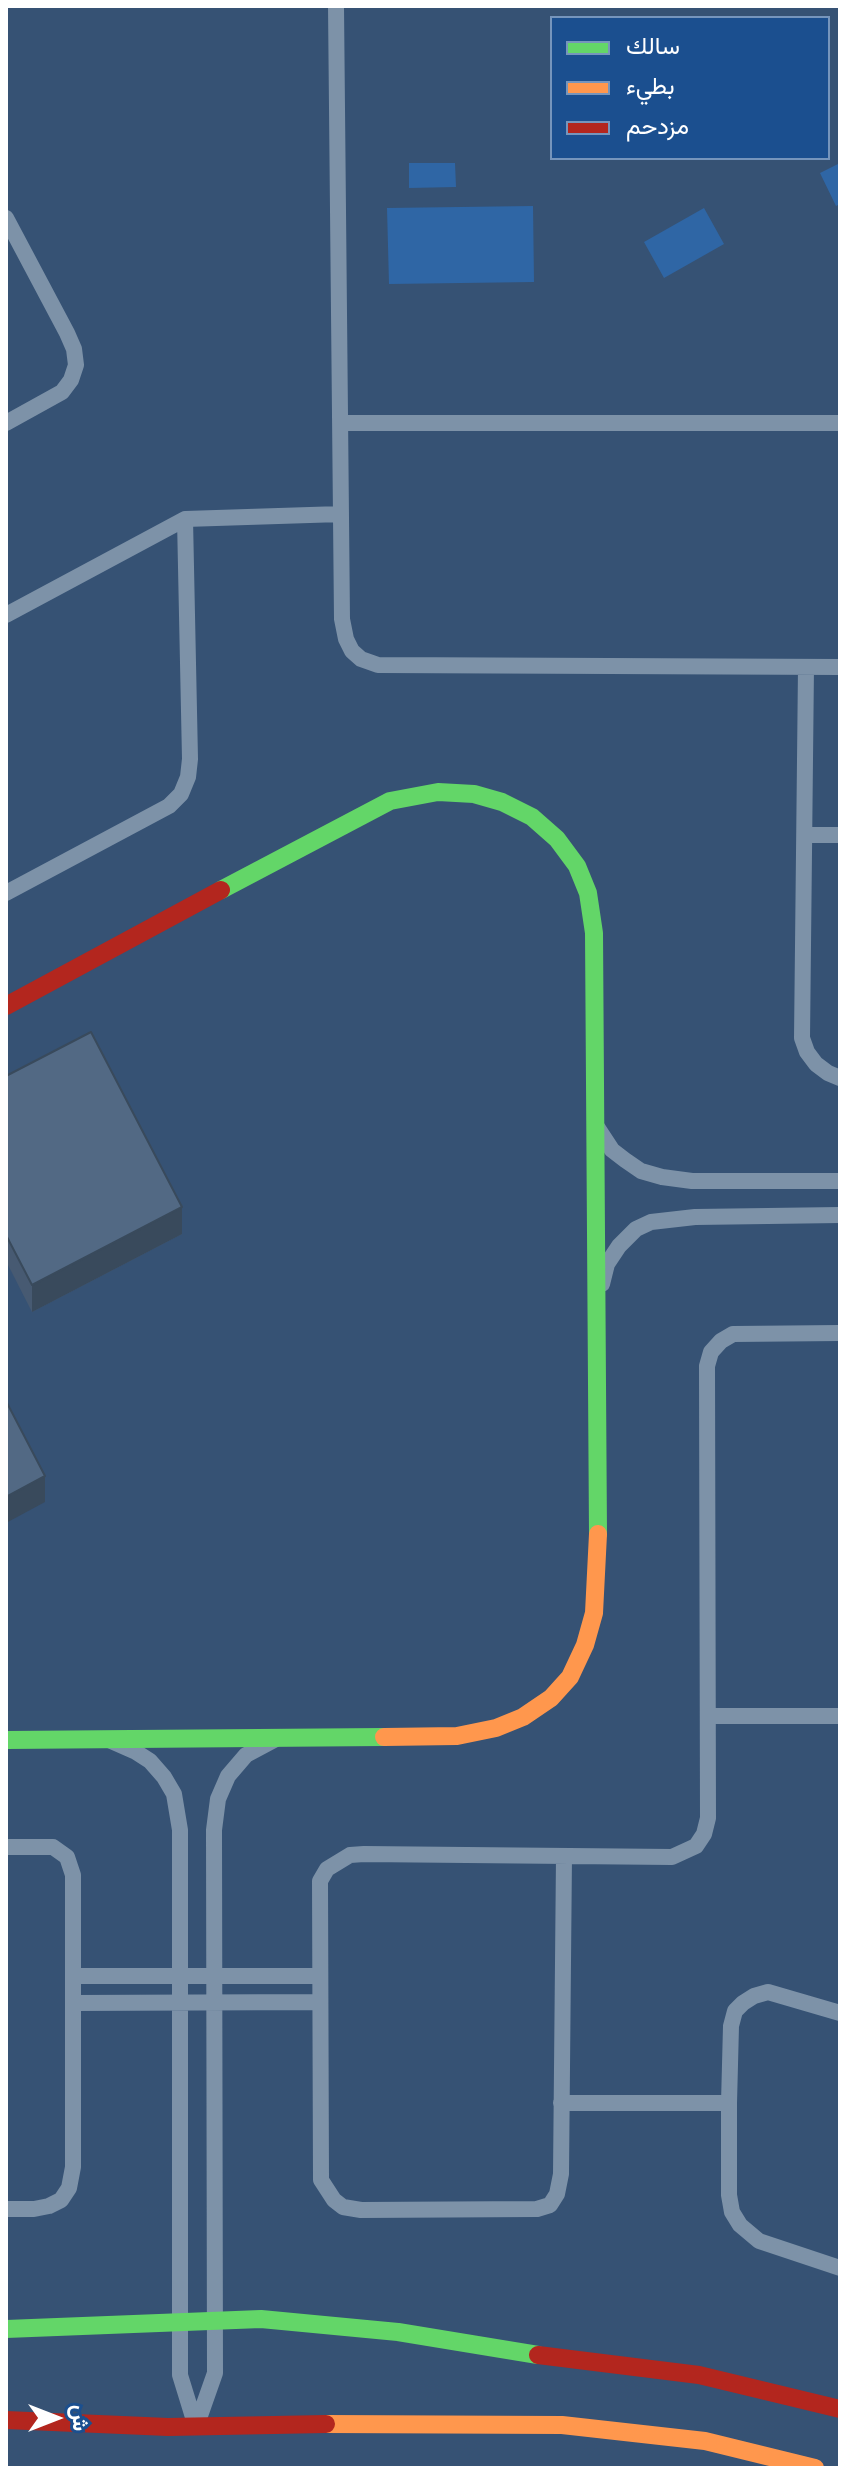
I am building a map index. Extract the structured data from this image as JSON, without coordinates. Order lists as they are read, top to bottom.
{
  "legend": ["سالك", "بطيء", "مزدحم"],
  "north": "right"
}
